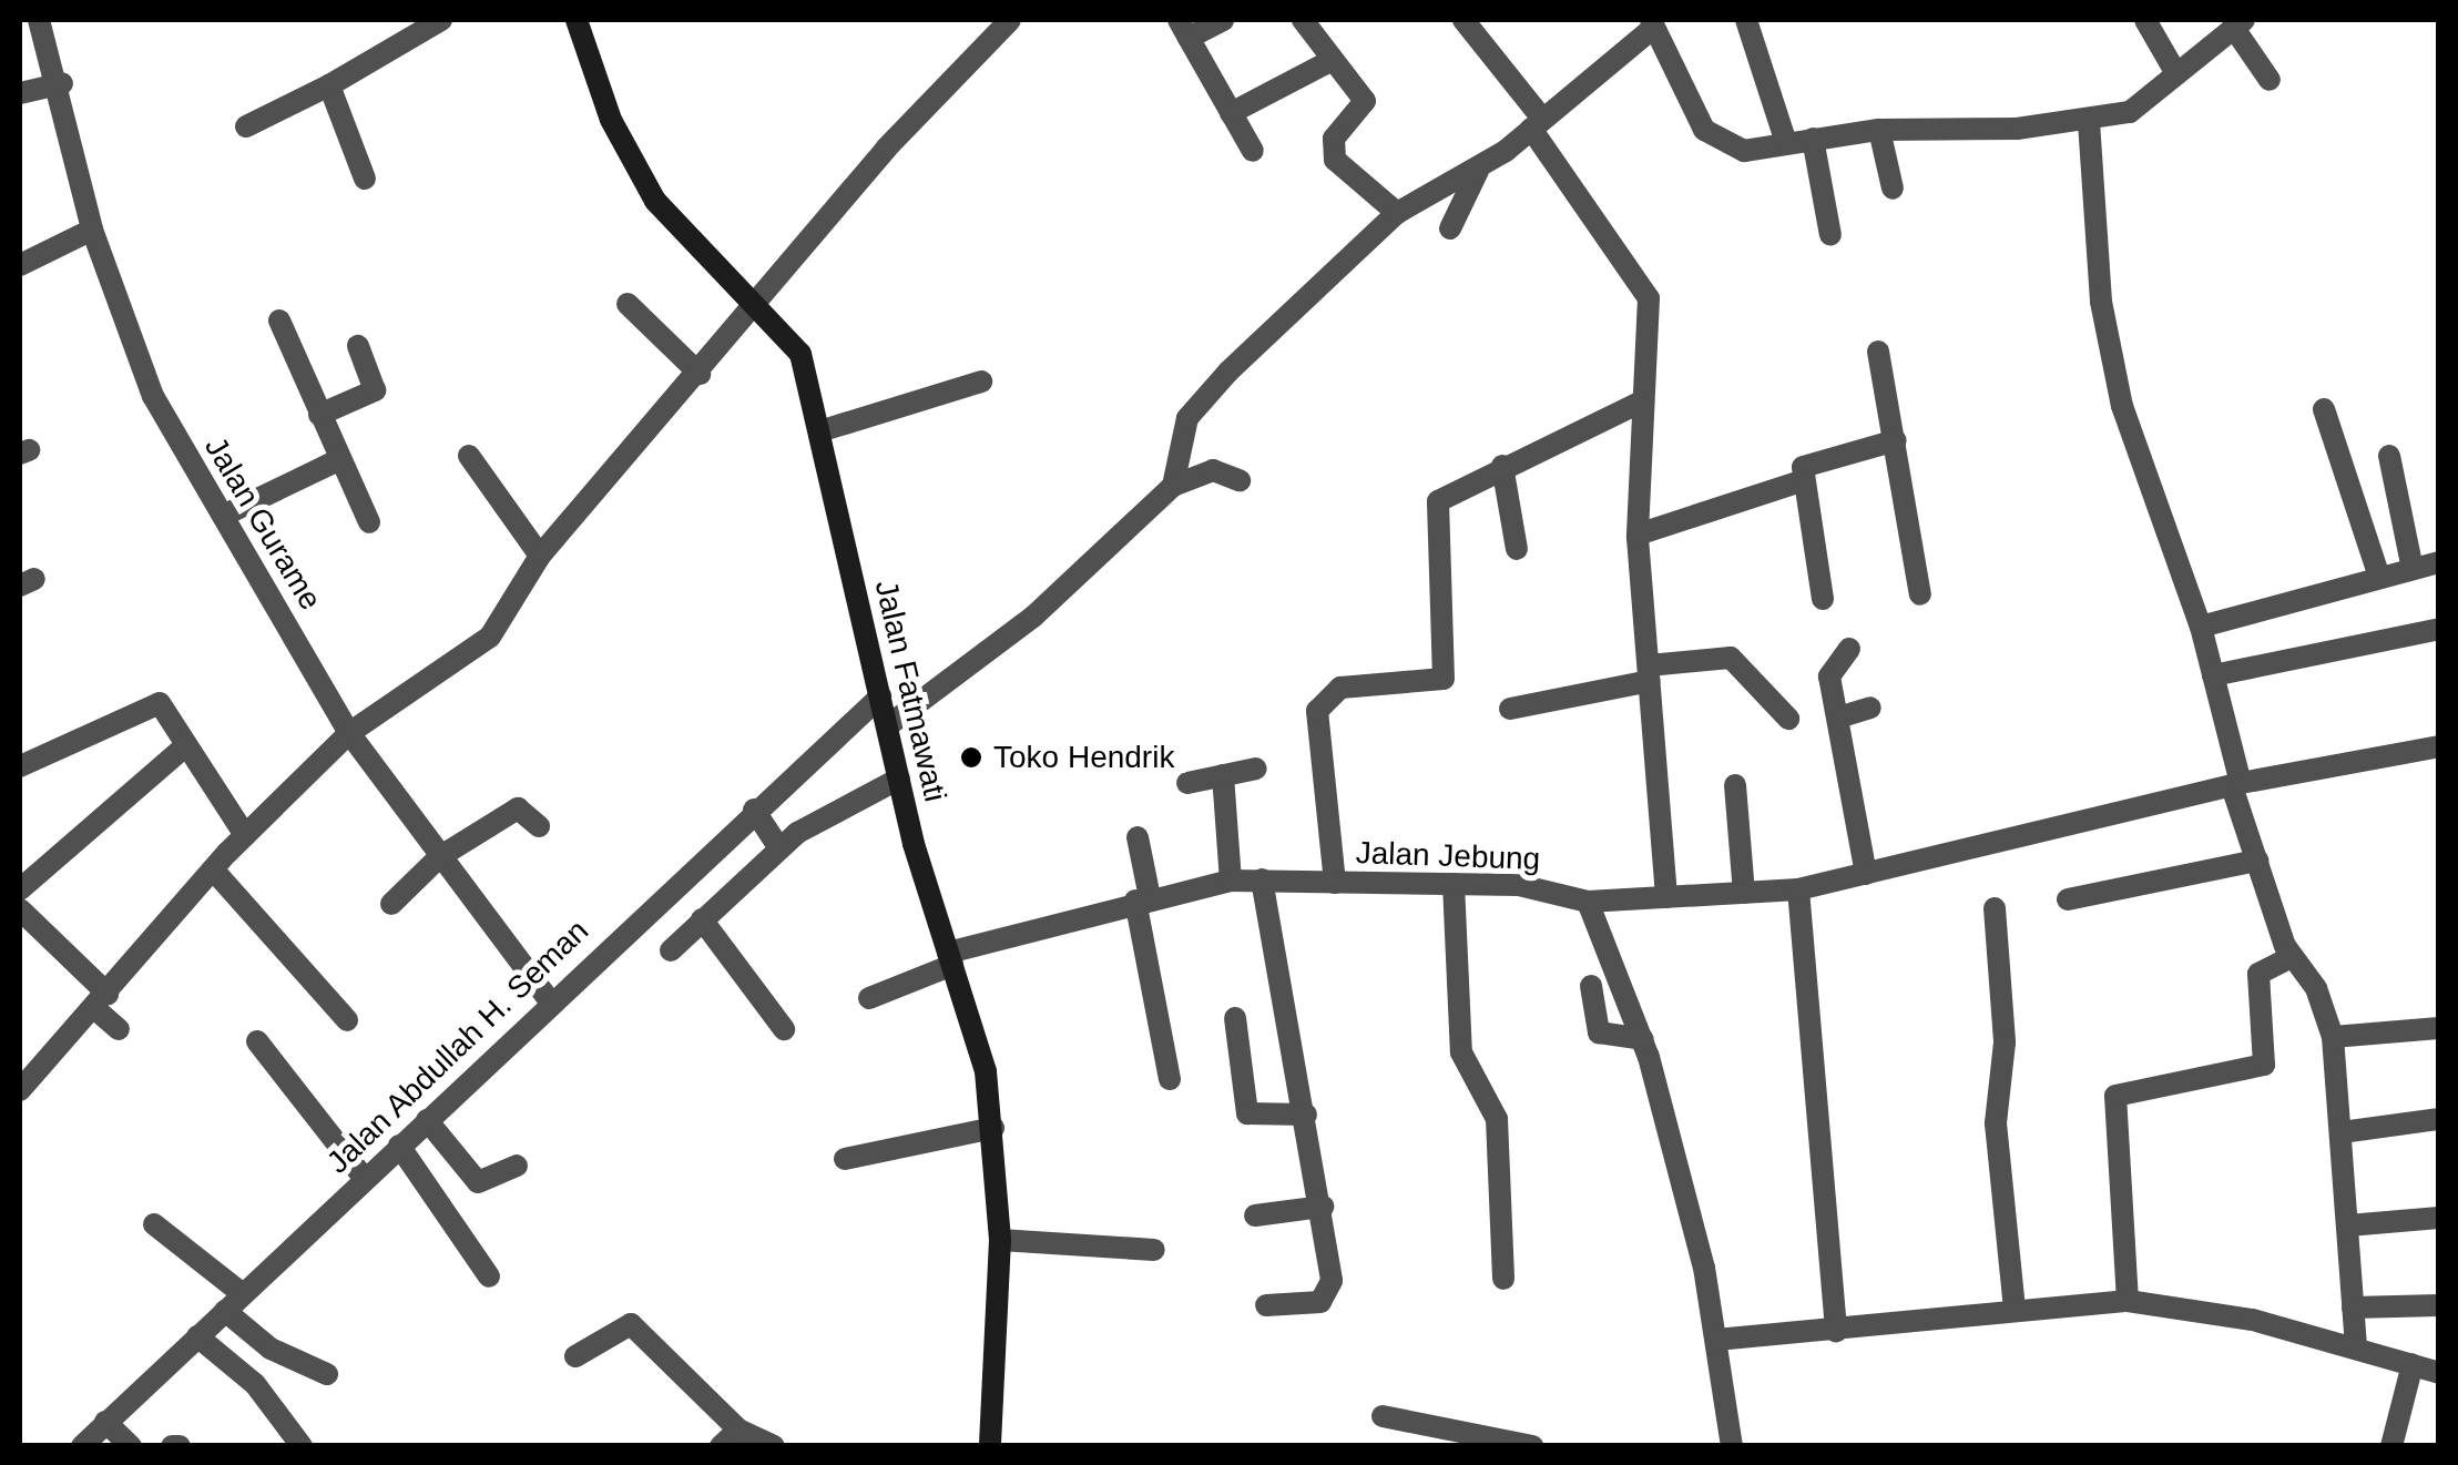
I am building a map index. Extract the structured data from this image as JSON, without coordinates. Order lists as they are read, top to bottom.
{
  "streets": {
    "street": [
      "Jalan Gurame",
      "Jalan Fatmawati",
      "Jalan Jebung",
      "Jalan Abdullah H. Seman"
    ]
  },
  "crossings": [
    ["Jalan Gurame", "Jalan Abdullah H. Seman"],
    ["Jalan Fatmawati", "Jalan Jebung"],
    ["Jalan Fatmawati", "Jalan Abdullah H. Seman"]
  ],
  "places": ["Toko Hendrik"]
}
